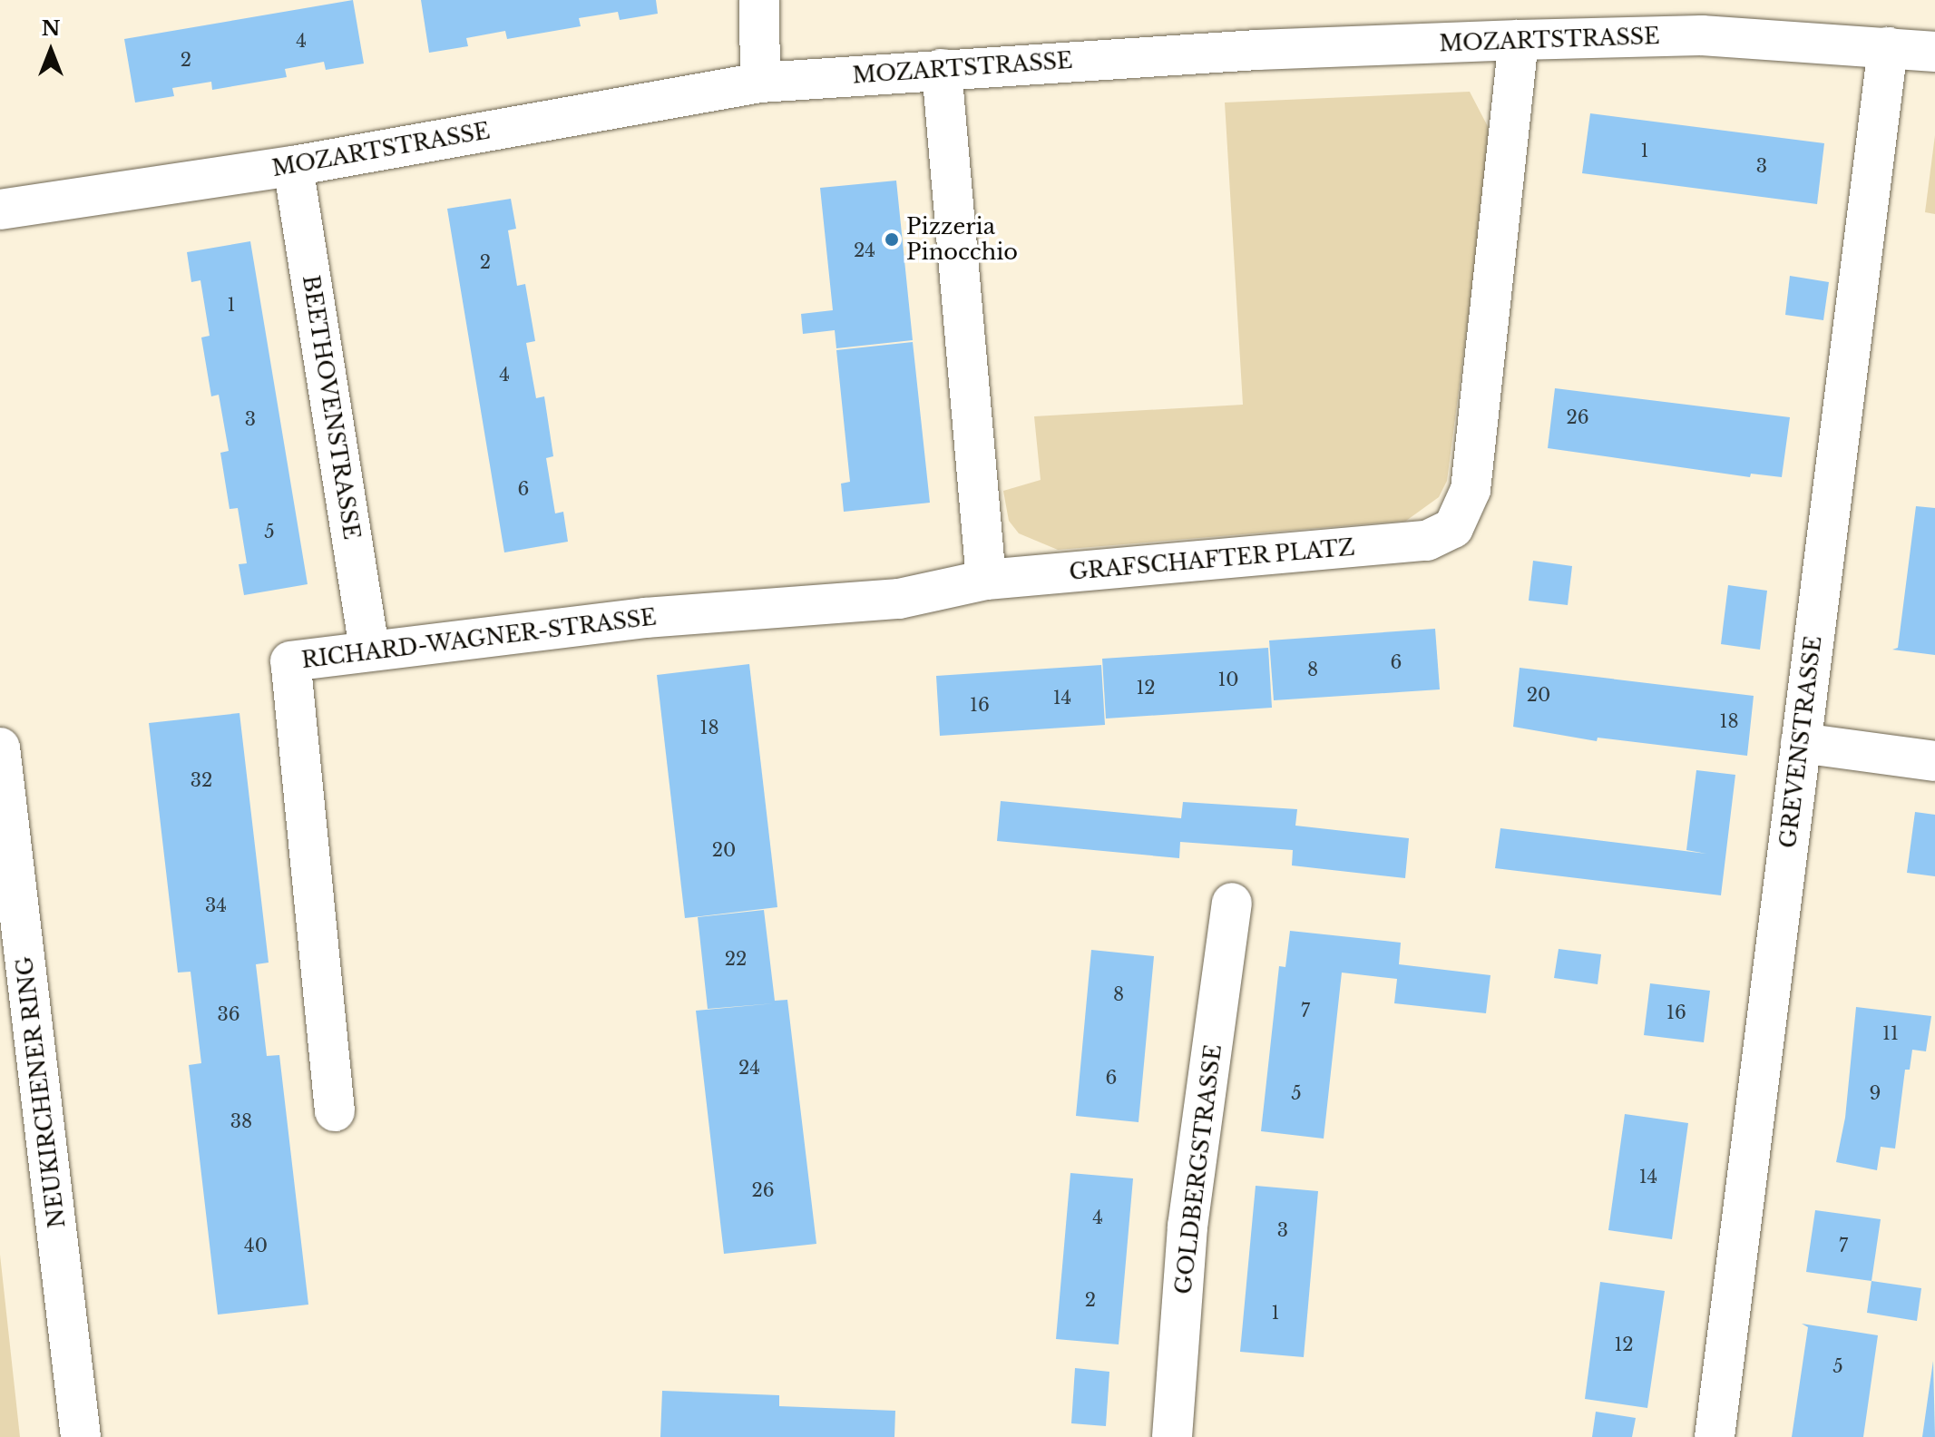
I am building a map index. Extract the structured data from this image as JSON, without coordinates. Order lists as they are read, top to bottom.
{
  "streets": {
    "street": [
      "MOZARTSTRASSE",
      "BEETHOVENSTRASSE",
      "GRAFSCHAFTER PLATZ",
      "RICHARD-WAGNER-STRASSE",
      "GREVENSTRASSE",
      "NEUKIRCHENER RING",
      "GOLDBERGSTRASSE"
    ]
  },
  "crossings": [
    ["MOZARTSTRASSE", "BEETHOVENSTRASSE"],
    ["MOZARTSTRASSE", "GRAFSCHAFTER PLATZ"],
    ["MOZARTSTRASSE", "GREVENSTRASSE"],
    ["BEETHOVENSTRASSE", "RICHARD-WAGNER-STRASSE"],
    ["GRAFSCHAFTER PLATZ", "RICHARD-WAGNER-STRASSE"]
  ],
  "places": ["Pizzeria Pinocchio"],
  "house_numbers": [
    "4",
    "2",
    "1",
    "3",
    "24",
    "2",
    "1",
    "4",
    "26",
    "3",
    "6",
    "5",
    "6",
    "8",
    "10",
    "12",
    "20",
    "14",
    "16",
    "18",
    "18",
    "32",
    "20",
    "34",
    "22",
    "8",
    "7",
    "16",
    "36",
    "11",
    "24",
    "6",
    "5",
    "9",
    "38",
    "14",
    "26",
    "4",
    "3",
    "40",
    "7",
    "2",
    "1",
    "12",
    "5"
  ],
  "north": "top"
}
